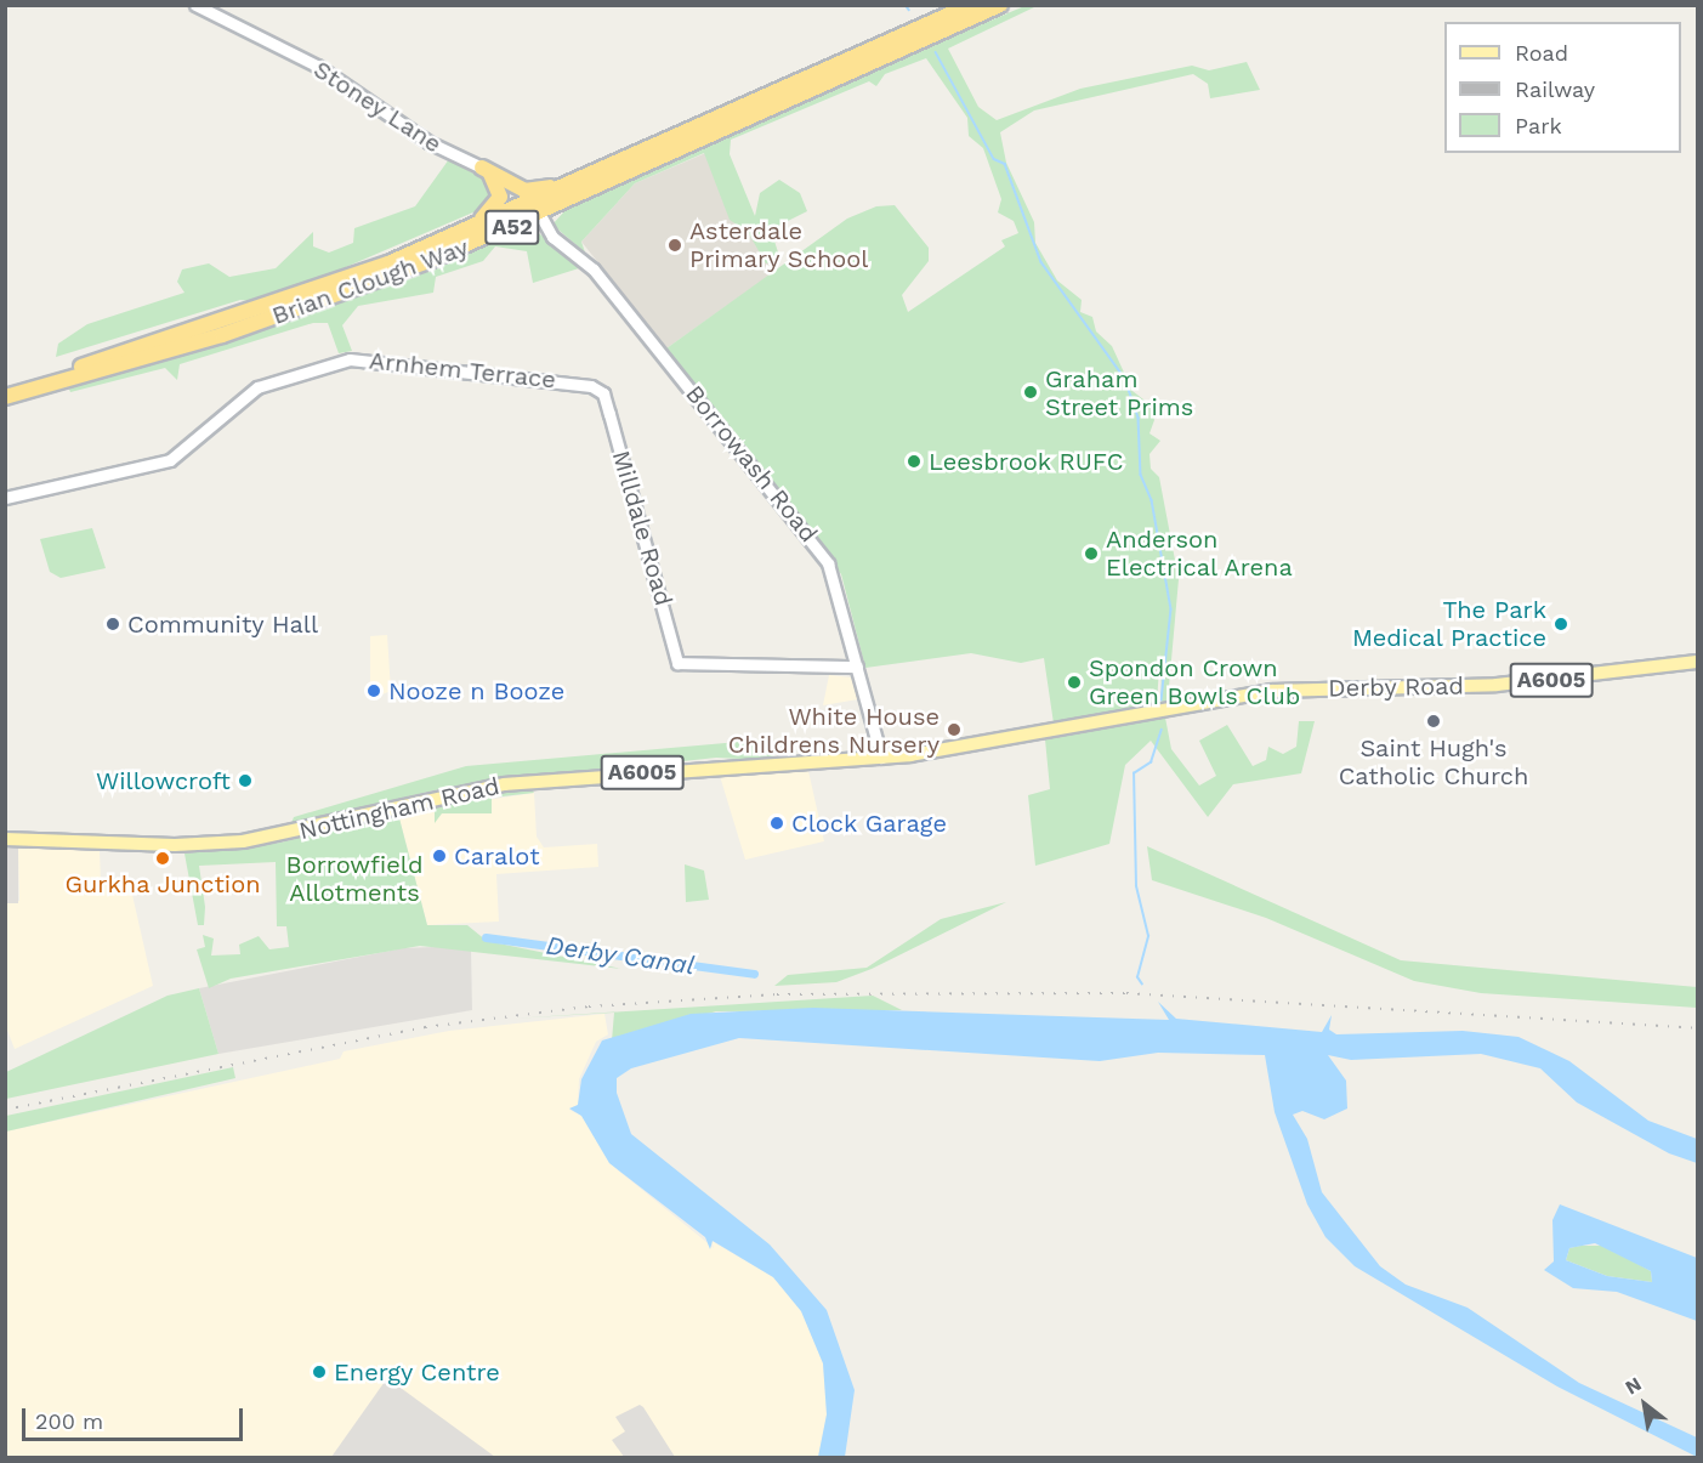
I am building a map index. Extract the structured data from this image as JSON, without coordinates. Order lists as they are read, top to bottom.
{
  "streets": {
    "highway": ["A52", "Brian Clough Way"],
    "main road": ["A6005", "Derby Road", "Nottingham Road"],
    "street": [
      "Stoney Lane",
      "Arnhem Terrace",
      "Borrowash Road",
      "Milldale Road"
    ]
  },
  "crossings": [
    ["Brian Clough Way", "Borrowash Road"],
    ["Arnhem Terrace", "Milldale Road"],
    ["Borrowash Road", "Milldale Road"],
    ["Borrowash Road", "Derby Road"],
    ["Borrowash Road", "Nottingham Road"],
    ["Derby Road", "Nottingham Road"]
  ],
  "water": ["Derby Canal"],
  "parks": ["Borrowfield Allotments"],
  "places": [
    "Asterdale Primary School",
    "Graham Street Prims",
    "Leesbrook RUFC",
    "Anderson Electrical Arena",
    "Community Hall",
    "The Park Medical Practice",
    "Spondon Crown Green Bowls Club",
    "Nooze n Booze",
    "Saint Hugh's Catholic Church",
    "White House Childrens Nursery",
    "Willowcroft",
    "Clock Garage",
    "Caralot",
    "Gurkha Junction",
    "Energy Centre"
  ],
  "legend": ["Road", "Railway", "Park"],
  "scale_bar": "200 m",
  "north": "top left"
}
